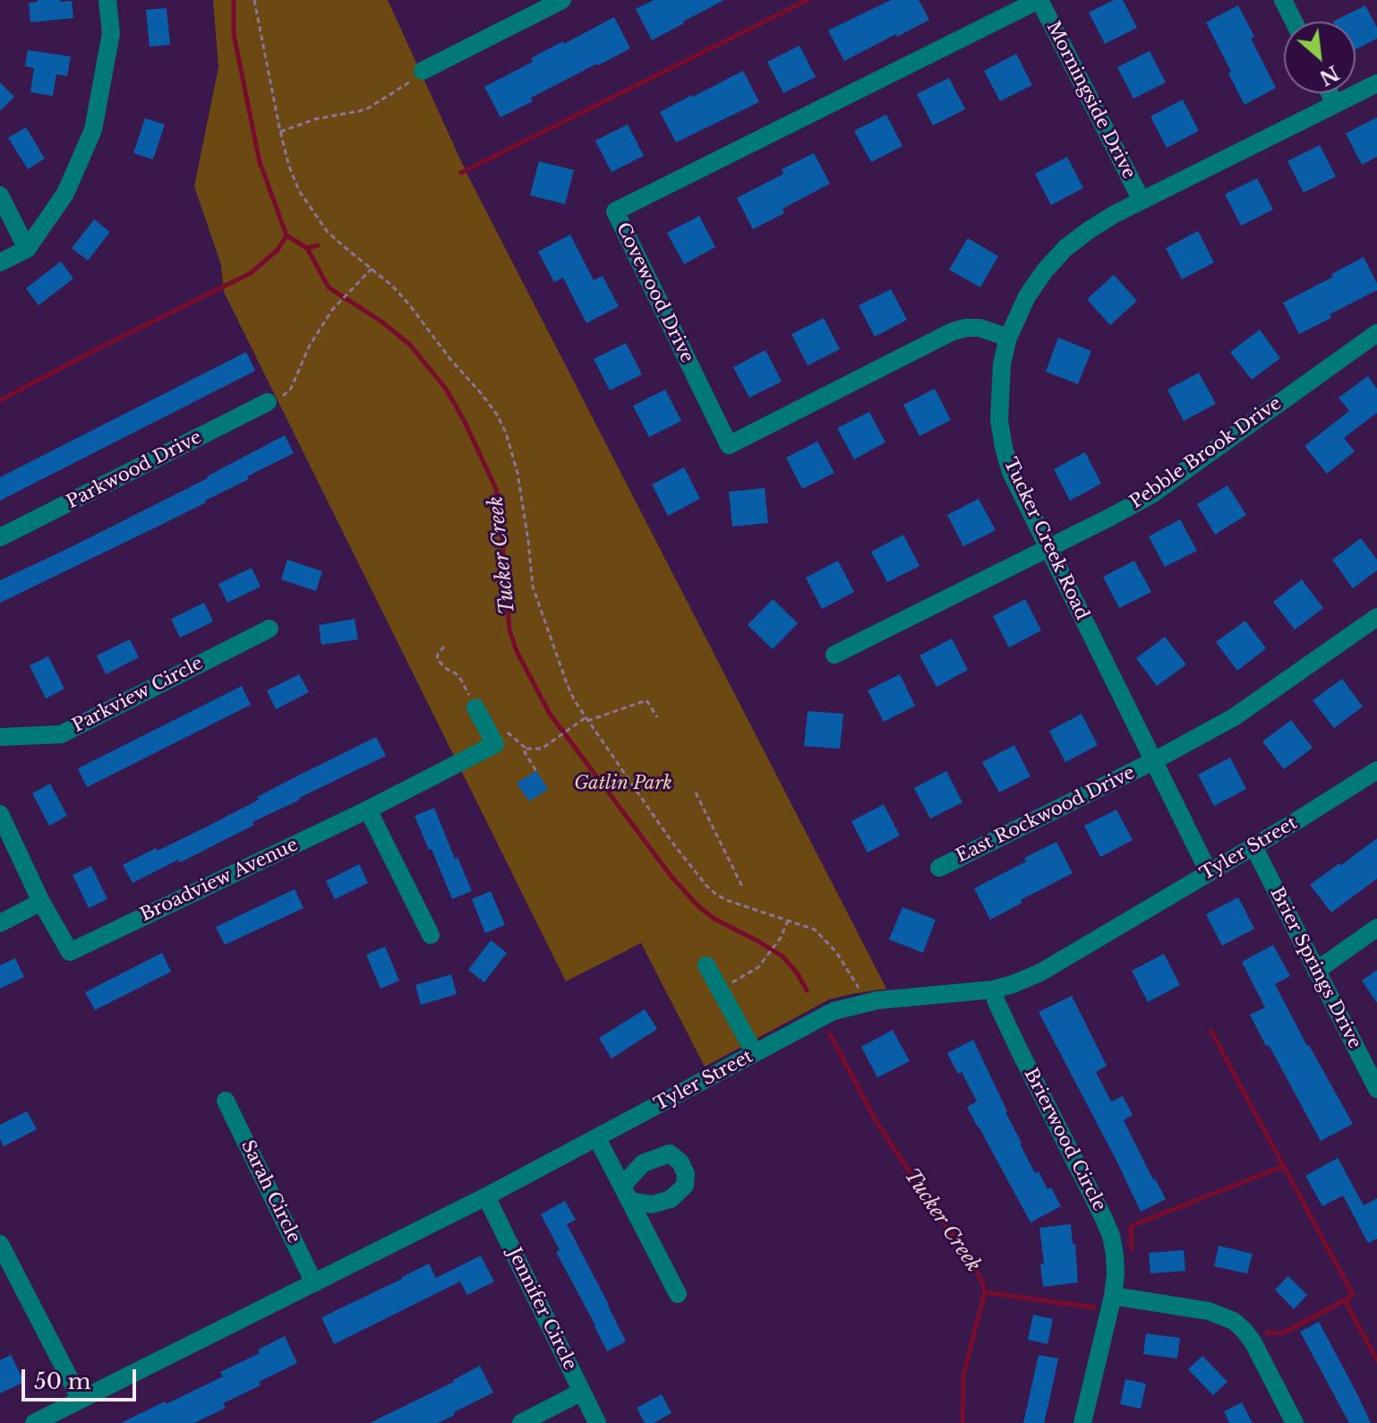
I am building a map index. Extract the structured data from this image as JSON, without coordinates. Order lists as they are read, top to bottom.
{
  "streets": {
    "street": [
      "Morningside Drive",
      "Covewood Drive",
      "Pebble Brook Drive",
      "Parkwood Drive",
      "Tucker Creek Road",
      "Parkview Circle",
      "East Rockwood Drive",
      "Tyler Street",
      "Broadview Avenue",
      "Brier Springs Drive",
      "Brierwood Circle",
      "Sarah Circle",
      "Jennifer Circle"
    ]
  },
  "crossings": [
    ["Morningside Drive", "Covewood Drive"],
    ["Morningside Drive", "Tucker Creek Road"],
    ["Covewood Drive", "Tucker Creek Road"],
    ["Pebble Brook Drive", "Tucker Creek Road"],
    ["Tucker Creek Road", "East Rockwood Drive"],
    ["Tucker Creek Road", "Tyler Street"],
    ["Tyler Street", "Brier Springs Drive"],
    ["Tyler Street", "Brierwood Circle"],
    ["Tyler Street", "Sarah Circle"],
    ["Tyler Street", "Jennifer Circle"]
  ],
  "water": ["Tucker Creek"],
  "parks": ["Gatlin Park"],
  "scale_bar": "50 m",
  "north": "bottom right"
}
